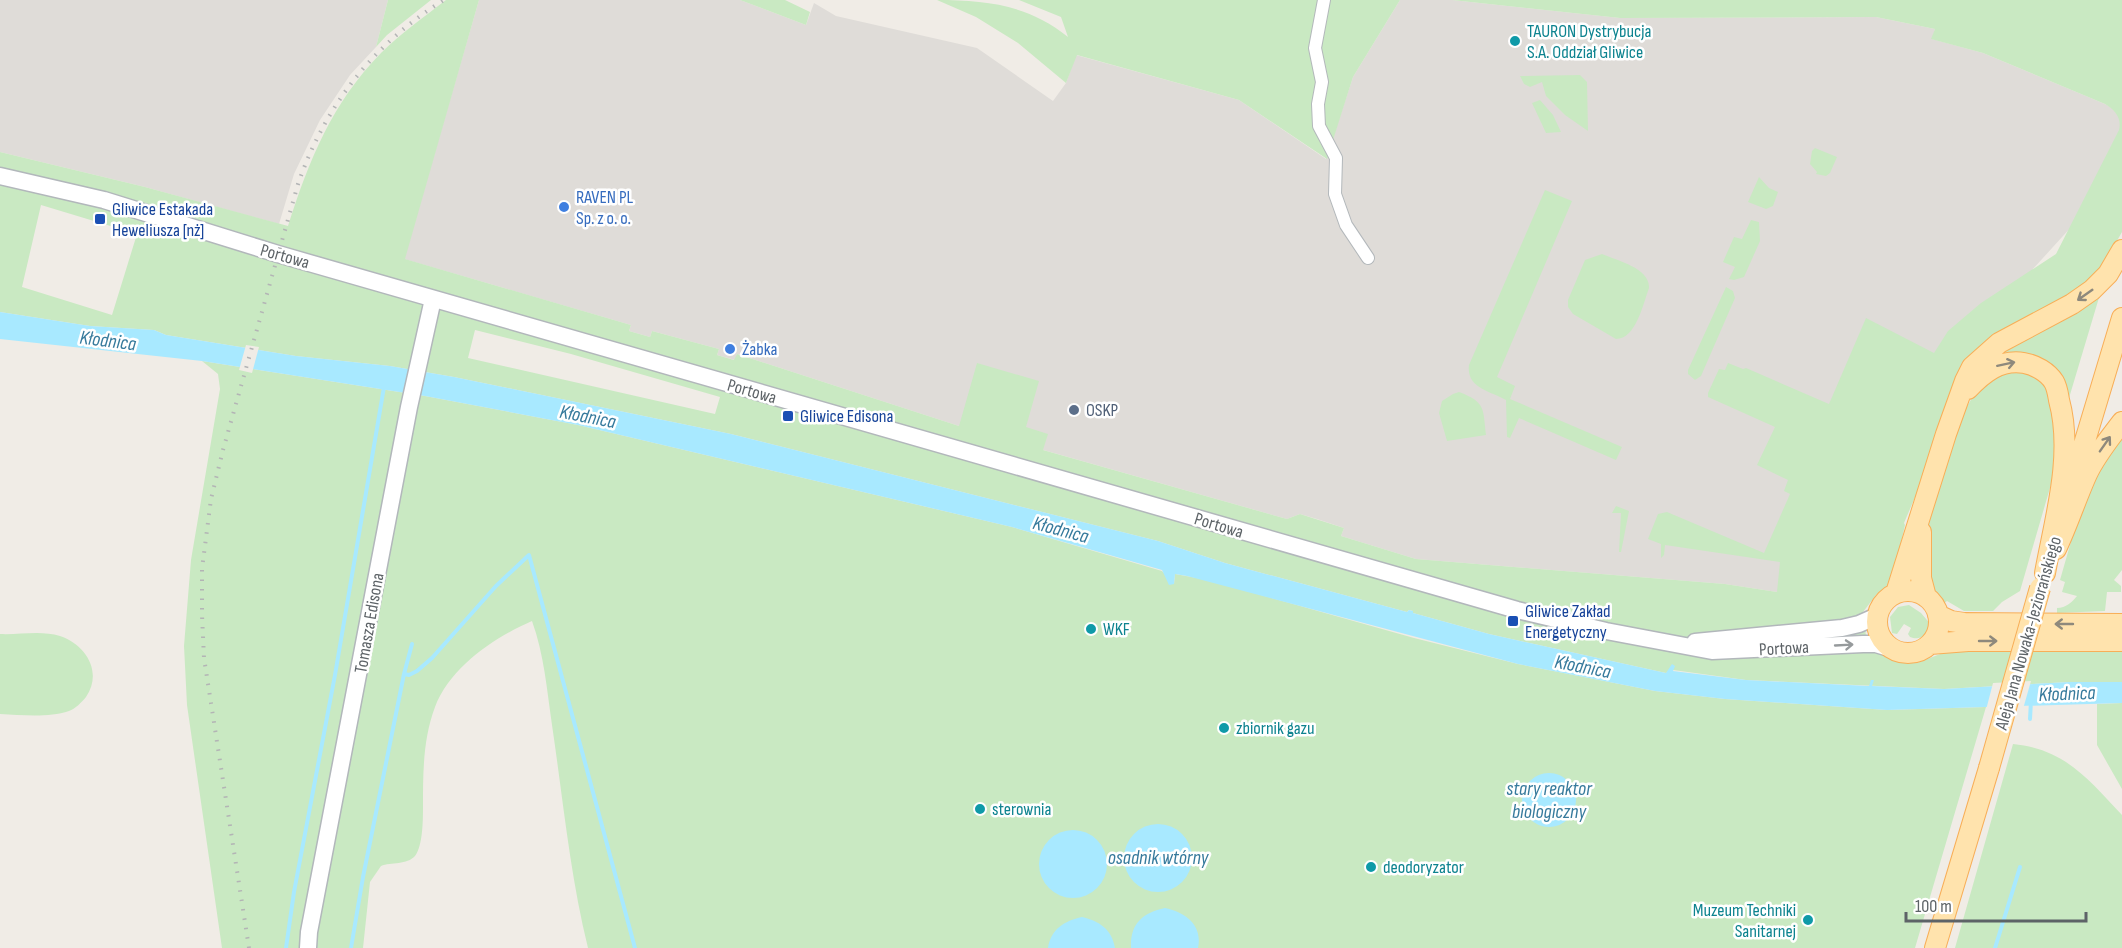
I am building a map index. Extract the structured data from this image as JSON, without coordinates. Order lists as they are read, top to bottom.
{
  "streets": {
    "main road": ["Aleja Jana Nowaka-Jeziorańskiego"],
    "street": ["Portowa", "Tomasza Edisona"]
  },
  "crossings": [
    ["Portowa", "Tomasza Edisona"]
  ],
  "water": ["Kłodnica", "stary reaktor biologiczny", "osadnik wtórny"],
  "places": {
    "other": [
      "TAURON Dystrybucja S.A. Oddział Gliwice",
      "RAVEN PL Sp. z o. o.",
      "Żabka",
      "OSKP",
      "WKF",
      "zbiornik gazu",
      "sterownia",
      "deodoryzator",
      "Muzeum Techniki Sanitarnej"
    ],
    "transit": ["Gliwice Estakada Heweliusza [nż]", "Gliwice Edisona", "Gliwice Zakład Energetyczny"]
  },
  "scale_bar": "100 m"
}
